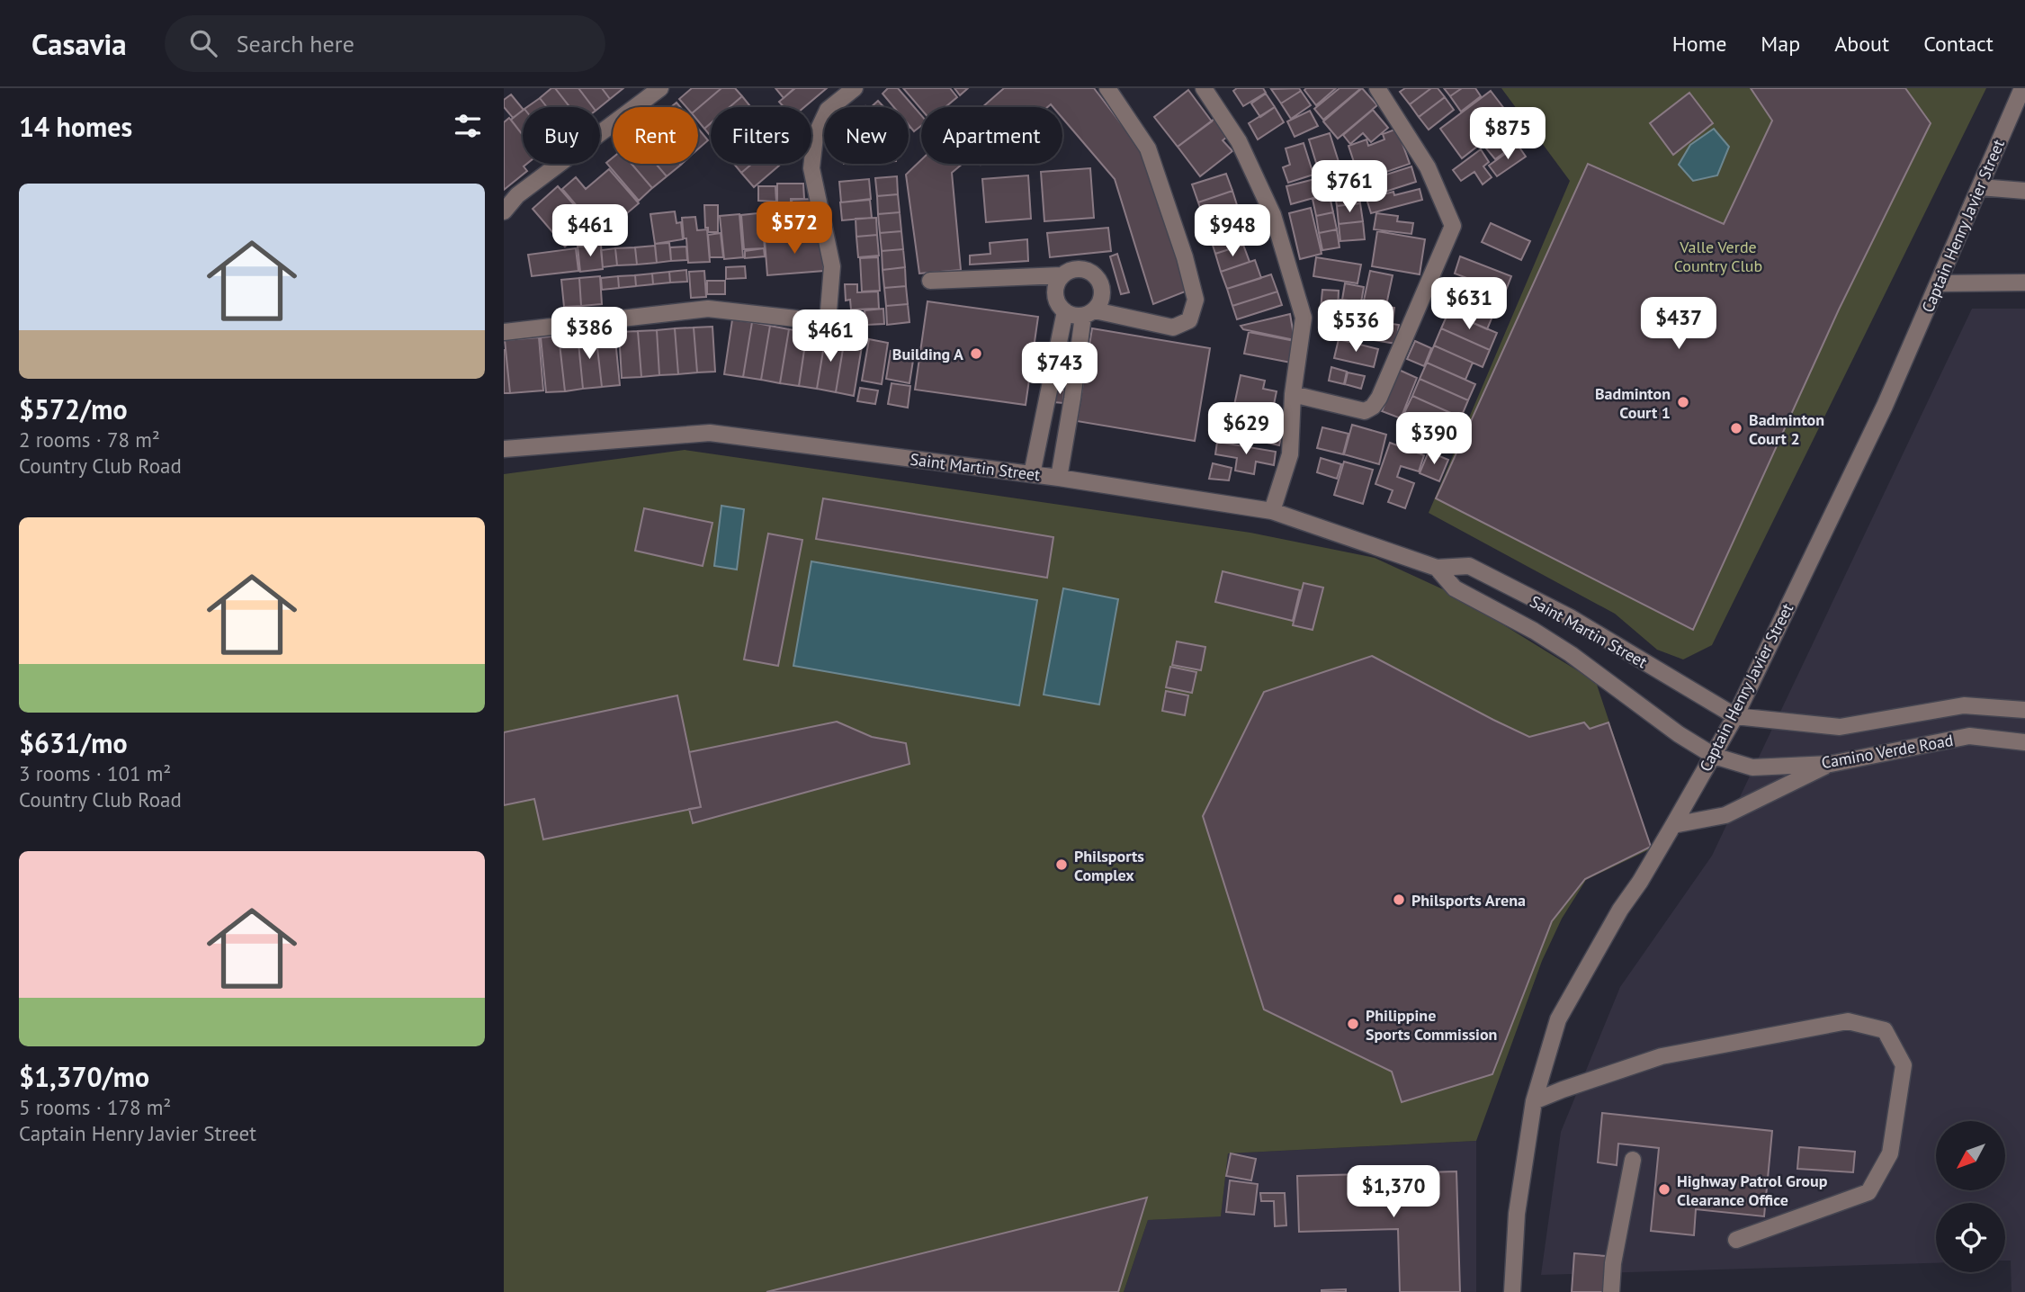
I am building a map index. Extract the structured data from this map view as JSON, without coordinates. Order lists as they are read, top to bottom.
{
  "streets": {
    "street": ["Captain Henry Javier Street", "Saint Martin Street", "Camino Verde Road"]
  },
  "crossings": [
    ["Captain Henry Javier Street", "Saint Martin Street"],
    ["Captain Henry Javier Street", "Camino Verde Road"],
    ["Saint Martin Street", "Camino Verde Road"]
  ],
  "parks": ["Valle Verde Country Club"],
  "places": [
    "Building A",
    "Badminton Court 1",
    "Badminton Court 2",
    "Philsports Complex",
    "Philsports Arena",
    "Philippine Sports Commission",
    "Highway Patrol Group Clearance Office"
  ],
  "north": "bottom left",
  "page": {
    "header": "Casavia",
    "search": "Search here",
    "nav": [
      "Home",
      "Map",
      "About",
      "Contact"
    ],
    "heading": "14 homes",
    "price": [
      "$875",
      "$761",
      "$572",
      "$461",
      "$948",
      "$631",
      "$437",
      "$536",
      "$386",
      "$461",
      "$743",
      "$629",
      "$390",
      "$1,370"
    ],
    "chip": [
      "Buy",
      "Rent",
      "Filters",
      "New",
      "Apartment"
    ],
    "list": [
      {
        "name": "$572/mo",
        "note": "2 rooms · 78 m² · Country Club Road"
      },
      {
        "name": "$631/mo",
        "note": "3 rooms · 101 m² · Country Club Road"
      },
      {
        "name": "$1,370/mo",
        "note": "5 rooms · 178 m² · Captain Henry Javier Street"
      }
    ]
  }
}
